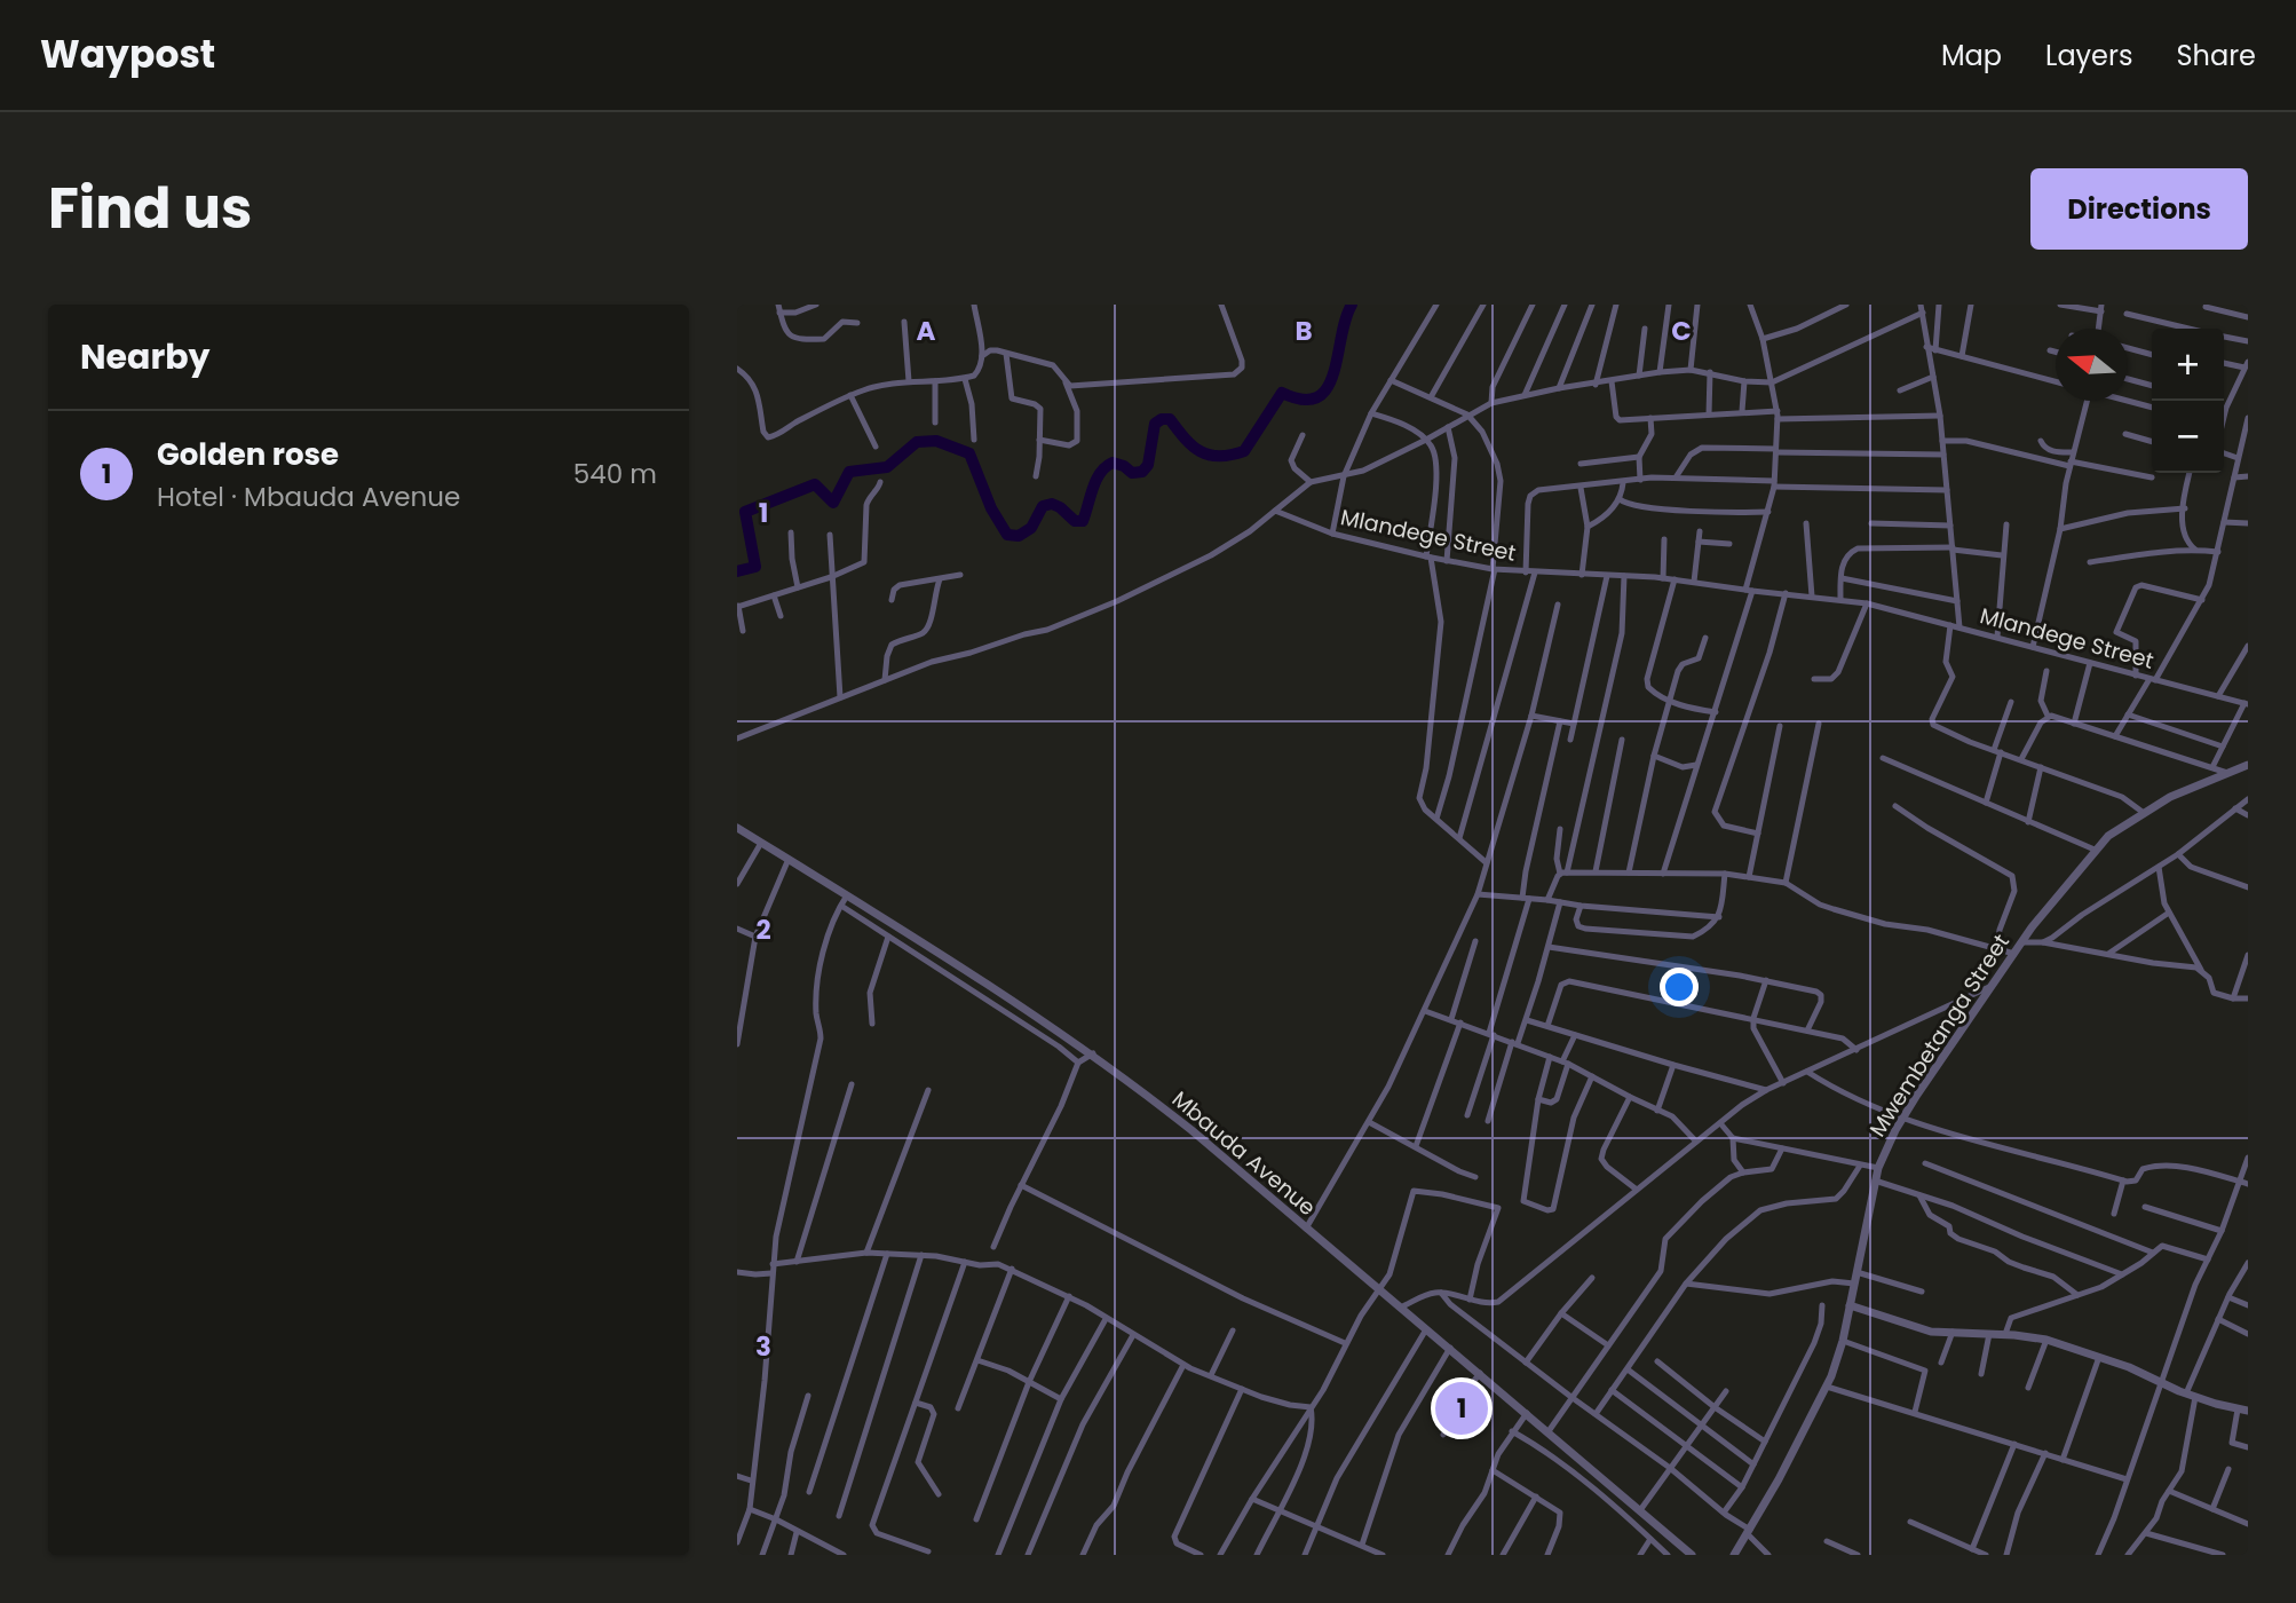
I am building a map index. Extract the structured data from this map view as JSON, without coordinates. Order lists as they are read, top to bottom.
{
  "streets": {
    "street": ["Mlandege Street", "Mwembetanga Street", "Mbauda Avenue"]
  },
  "north": "left",
  "page": {
    "header": "Waypost",
    "nav": ["Map", "Layers", "Share"],
    "title": "Find us",
    "buttons": "Directions",
    "heading": "Nearby",
    "map_buttons": ["+", "−"],
    "list": [
      {
        "mark": "1",
        "name": "Golden rose",
        "note": "Hotel · Mbauda Avenue",
        "value": "540 m"
      }
    ],
    "pins": "1"
  },
  "grid": {
    "columns": ["A", "B", "C"],
    "rows": ["1", "2", "3"]
  }
}
